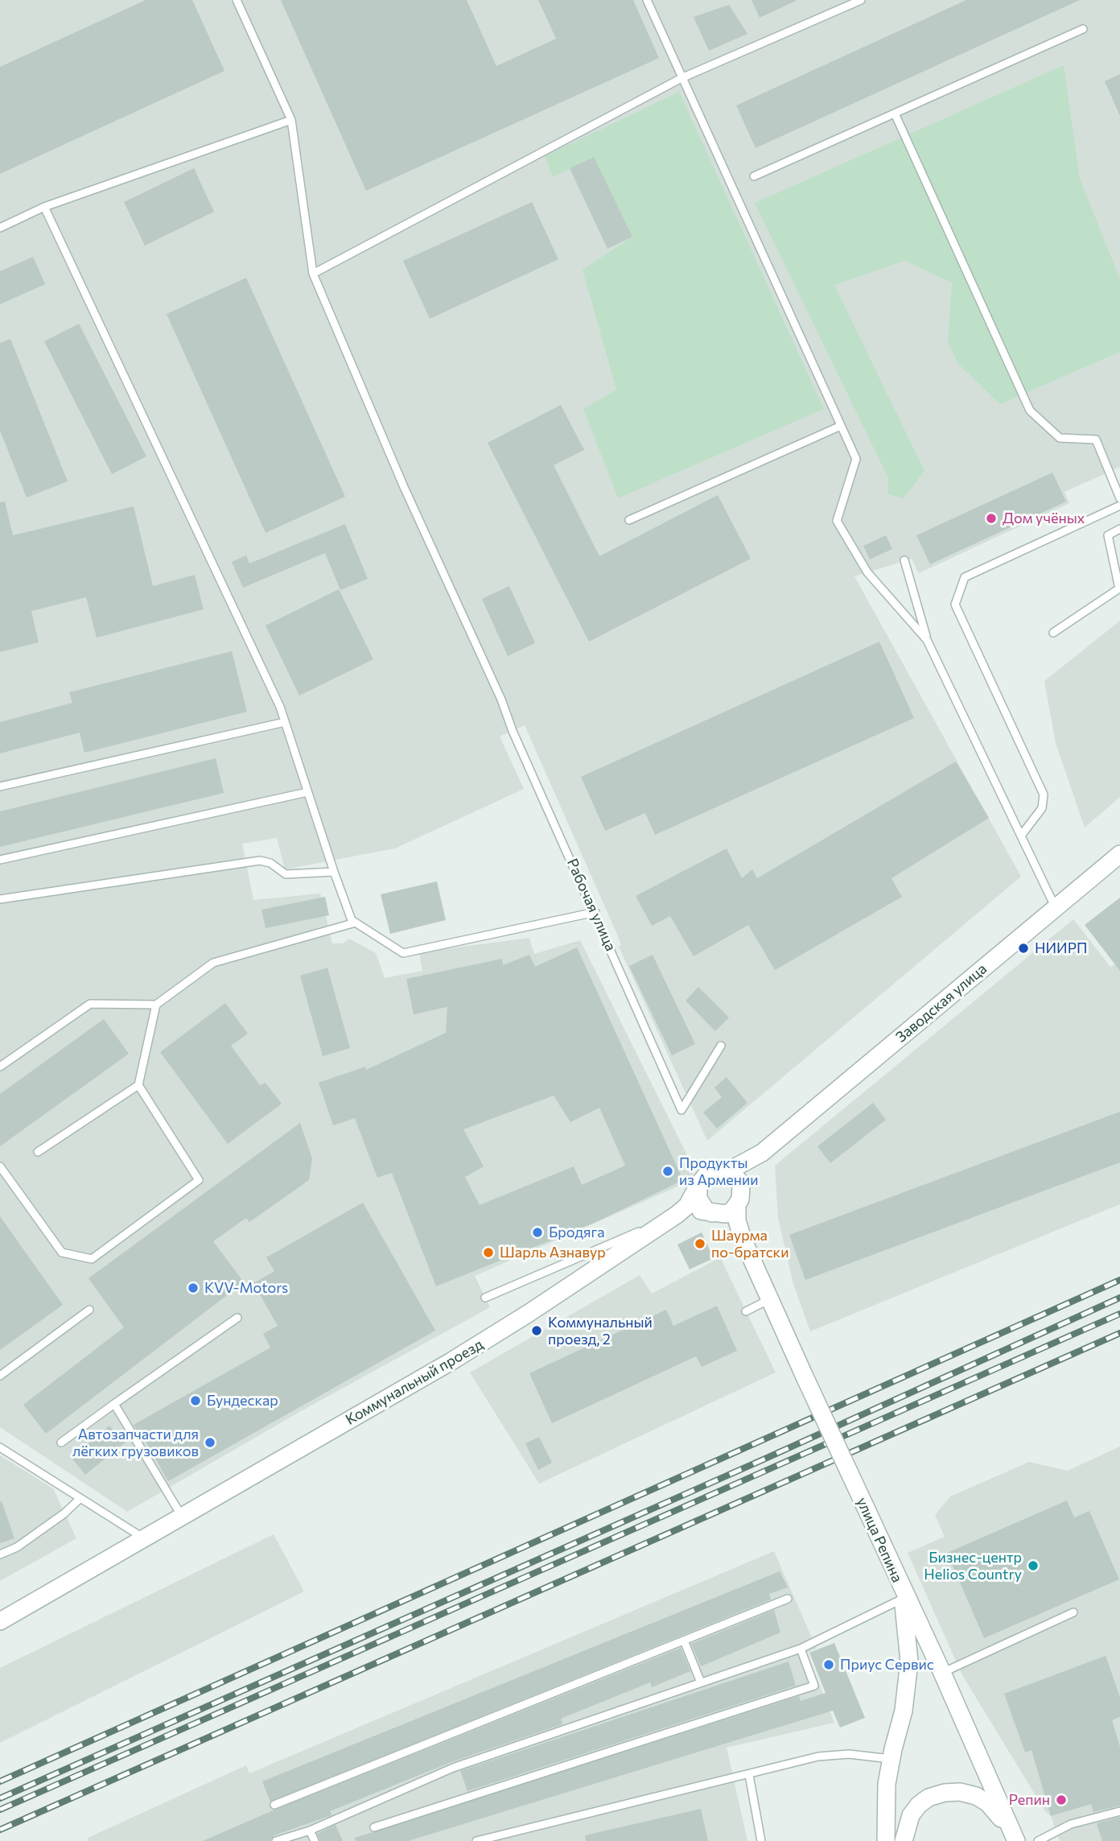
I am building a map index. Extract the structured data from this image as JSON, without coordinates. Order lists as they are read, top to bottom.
{
  "streets": {
    "street": ["Заводская улица", "Коммунальный проезд", "улица Репина"],
    "lane": ["Рабочая улица"]
  },
  "crossings": [
    ["Заводская улица", "Коммунальный проезд"],
    ["Заводская улица", "улица Репина"],
    ["Коммунальный проезд", "улица Репина"]
  ],
  "places": [
    "Дом учёных",
    "НИИРП",
    "Продукты из Армении",
    "Бродяга",
    "Шаурма по-братски",
    "Шарль Азнавур",
    "KVV-Motors",
    "Коммунальный проезд, 2",
    "Бундескар",
    "Автозапчасти для лёгких грузовиков",
    "Бизнес-центр Helios Country",
    "Приус Сервис",
    "Репин"
  ]
}
